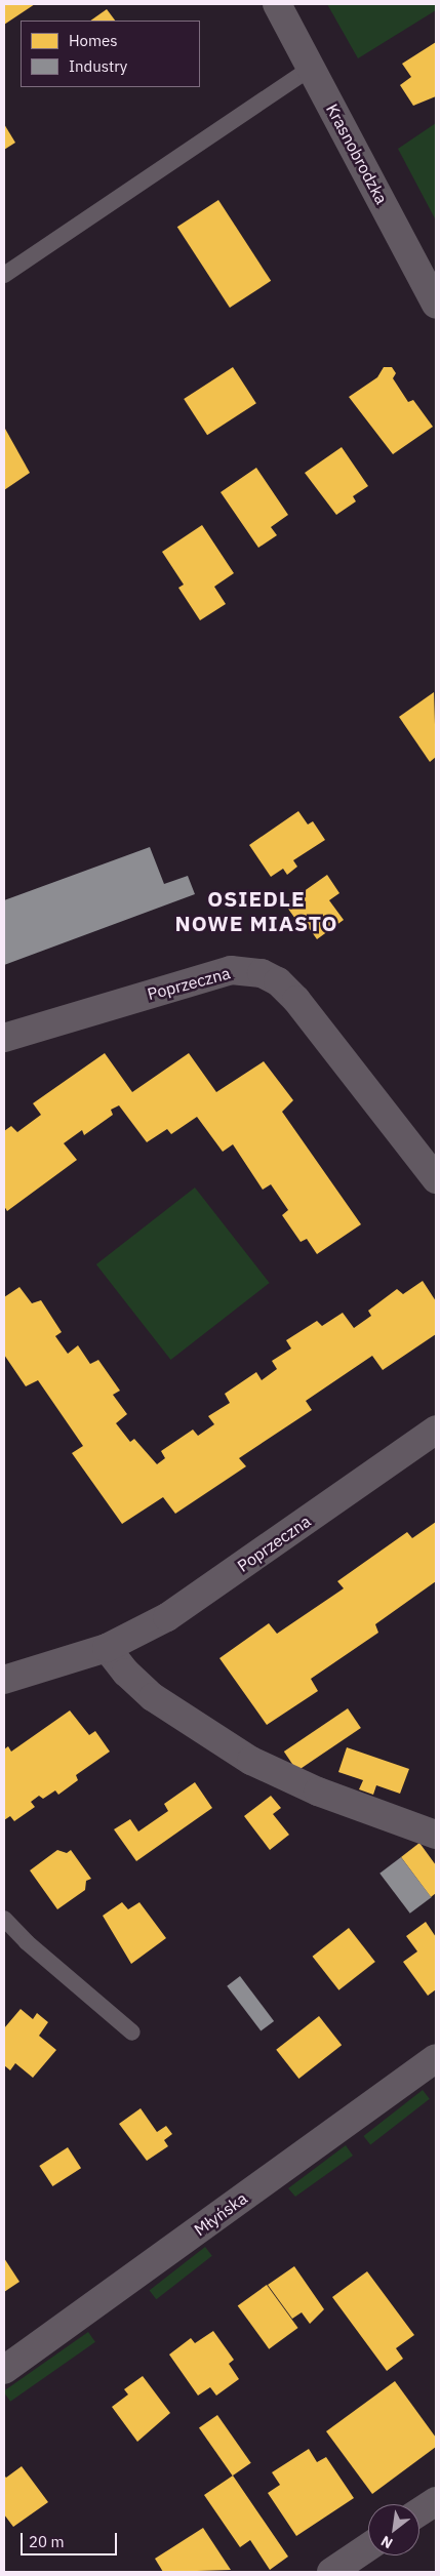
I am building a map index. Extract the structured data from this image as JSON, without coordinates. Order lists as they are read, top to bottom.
{
  "streets": {
    "street": ["Krasnobrodzka", "Poprzeczna", "Młyńska"]
  },
  "districts": ["OSIEDLE NOWE MIASTO"],
  "legend": ["Homes", "Industry"],
  "scale_bar": "20 m",
  "north": "bottom left"
}
